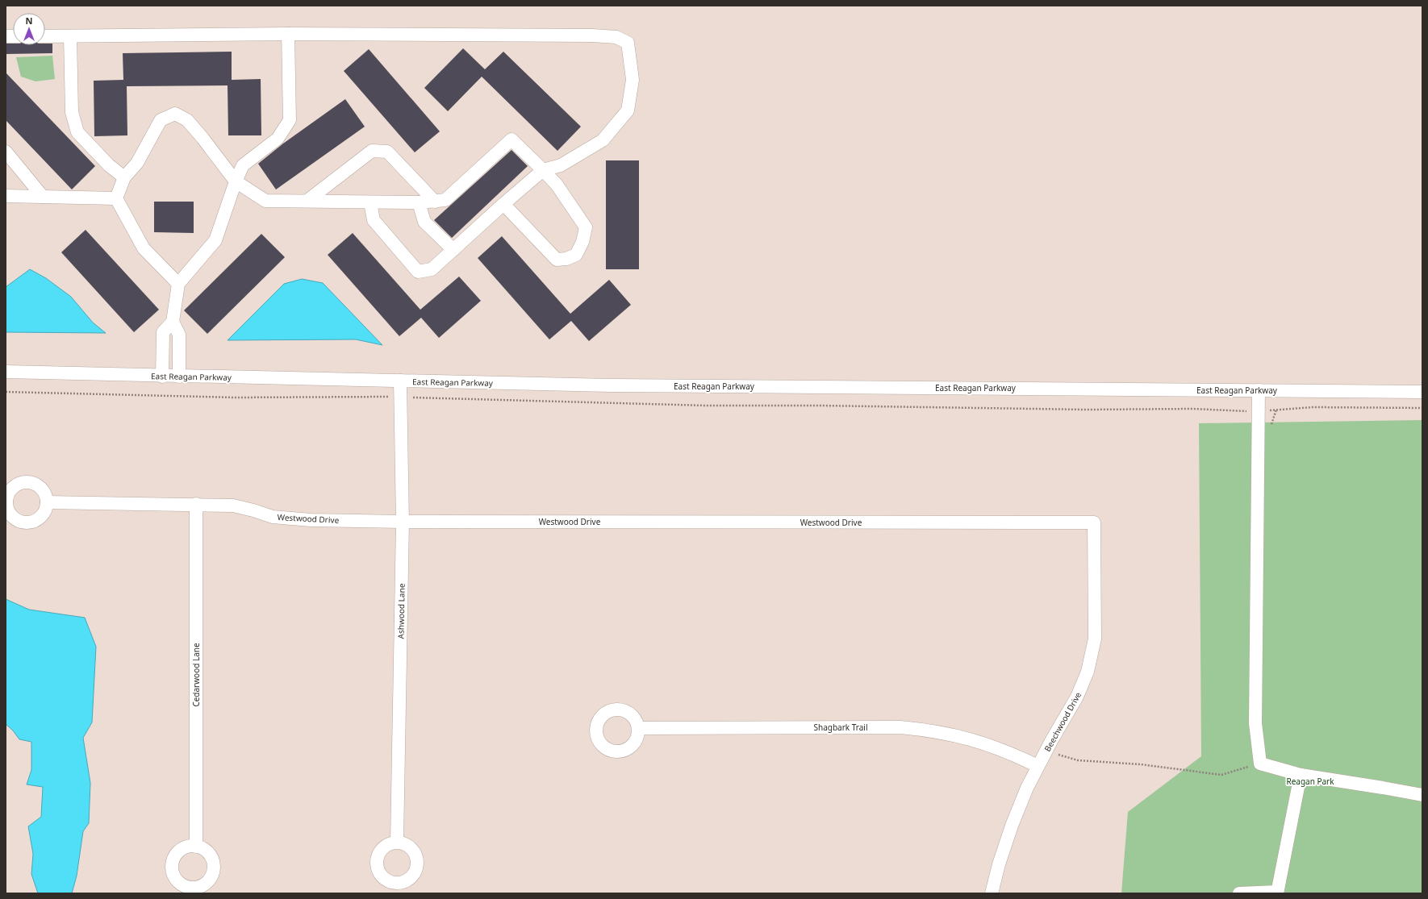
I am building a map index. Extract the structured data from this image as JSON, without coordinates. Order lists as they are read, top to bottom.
{
  "streets": {
    "street": [
      "East Reagan Parkway",
      "Westwood Drive",
      "Ashwood Lane",
      "Cedarwood Lane",
      "Beechwood Drive",
      "Shagbark Trail"
    ]
  },
  "crossings": [
    ["East Reagan Parkway", "Ashwood Lane"],
    ["Westwood Drive", "Ashwood Lane"],
    ["Westwood Drive", "Cedarwood Lane"],
    ["Westwood Drive", "Beechwood Drive"],
    ["Beechwood Drive", "Shagbark Trail"]
  ],
  "parks": ["Reagan Park"],
  "north": "top"
}
